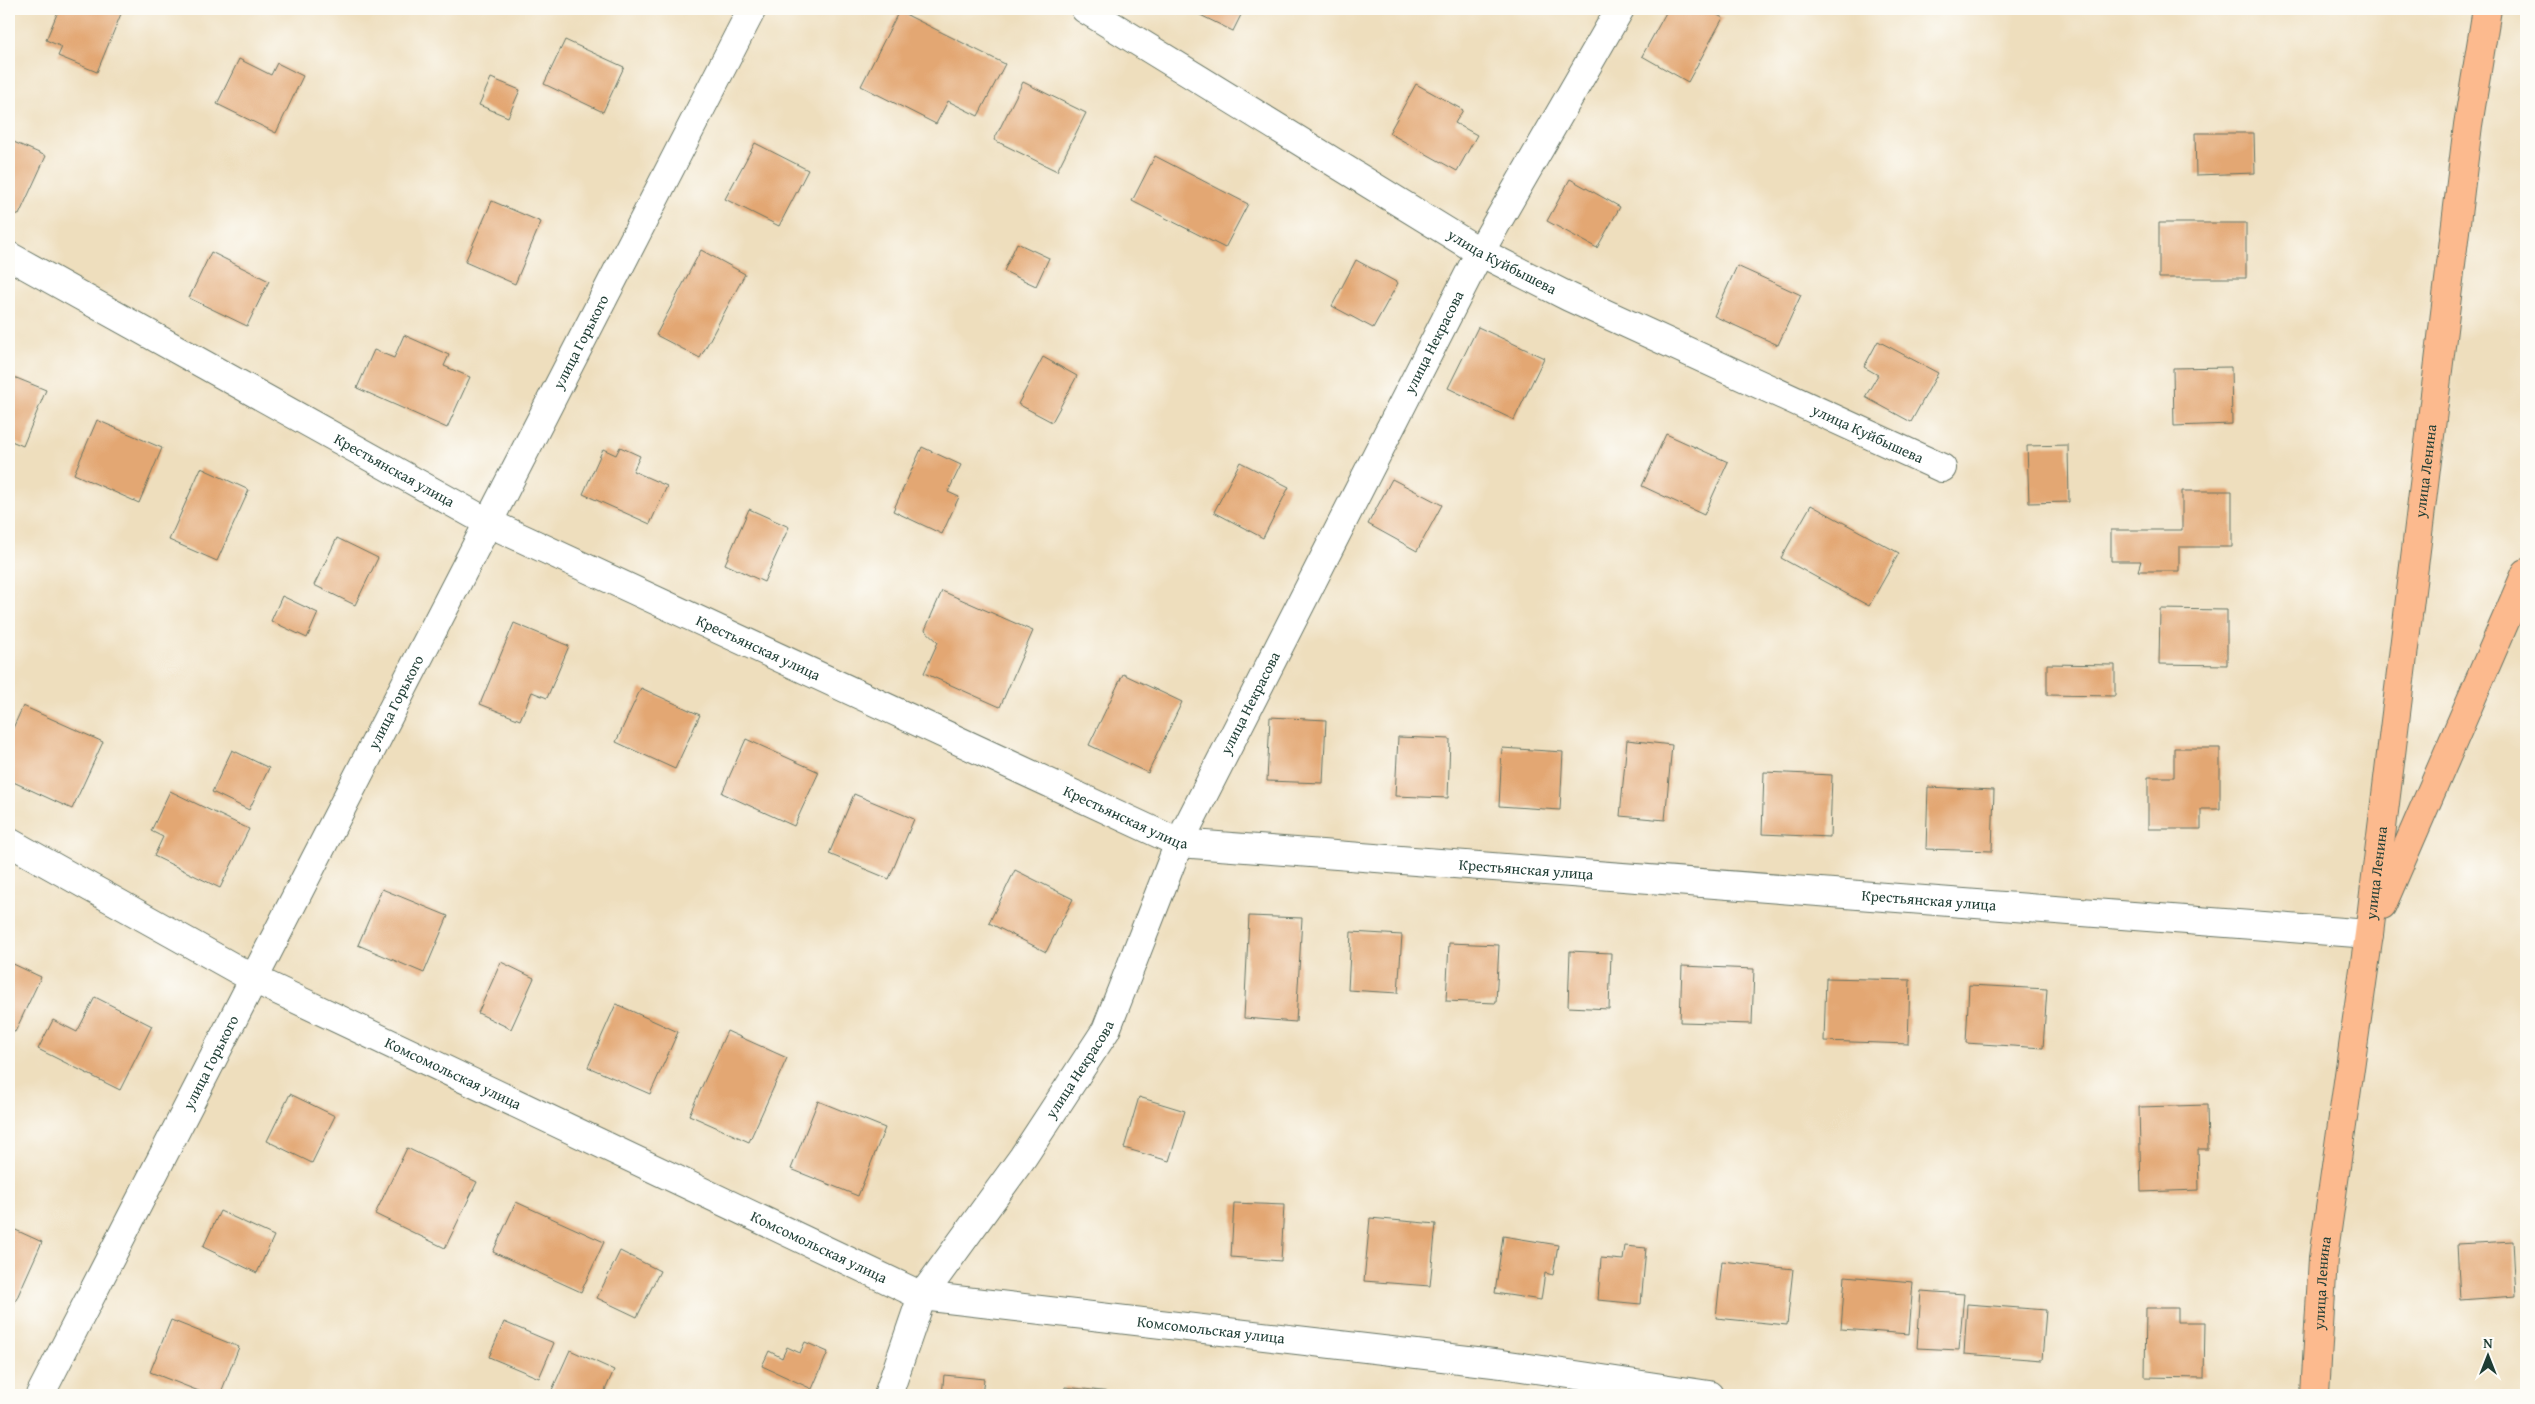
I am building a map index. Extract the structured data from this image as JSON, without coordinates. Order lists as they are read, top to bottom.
{
  "streets": {
    "main road": ["улица Ленина"],
    "street": [
      "улица Куйбышева",
      "улица Горького",
      "улица Некрасова",
      "Крестьянская улица",
      "Комсомольская улица"
    ]
  },
  "crossings": [
    ["улица Куйбышева", "улица Некрасова"],
    ["улица Горького", "Крестьянская улица"],
    ["улица Горького", "Комсомольская улица"],
    ["улица Некрасова", "Крестьянская улица"],
    ["улица Некрасова", "Комсомольская улица"],
    ["Крестьянская улица", "улица Ленина"]
  ],
  "north": "top"
}
